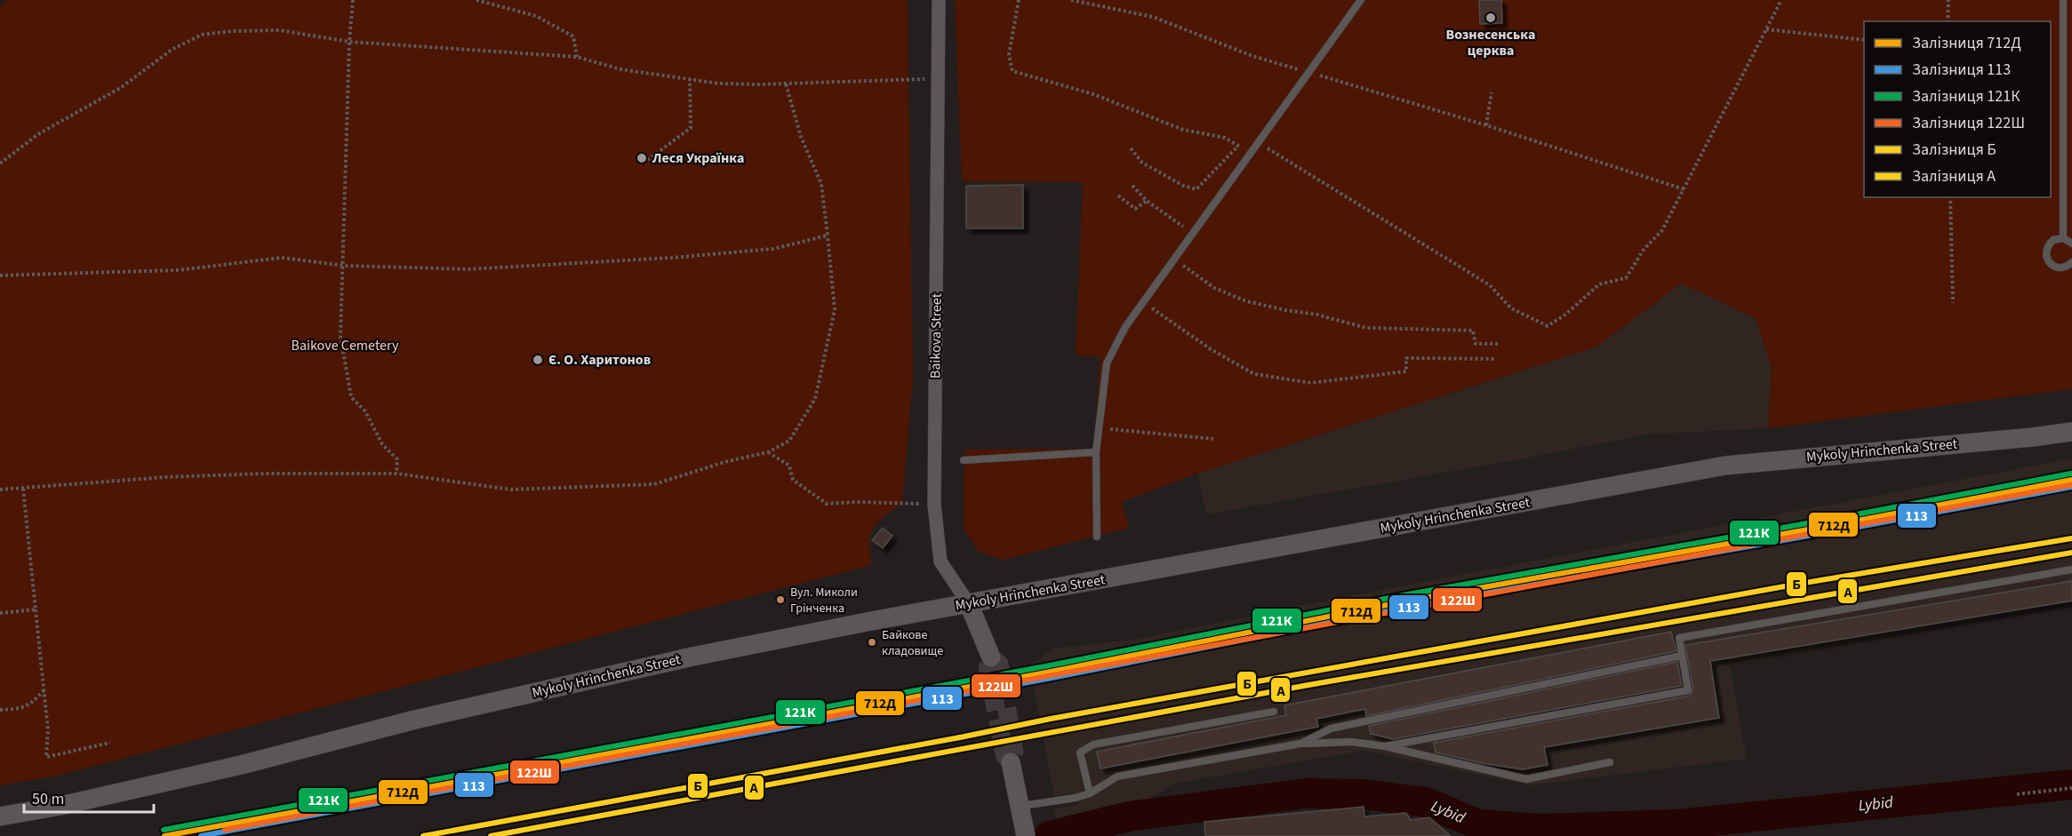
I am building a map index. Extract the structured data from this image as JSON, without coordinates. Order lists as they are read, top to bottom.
{
  "streets": {
    "main road": ["Baikova Street", "Mykoly Hrinchenka Street"]
  },
  "crossings": [
    ["Baikova Street", "Mykoly Hrinchenka Street"]
  ],
  "water": ["Lybid"],
  "parks": ["Baikove Cemetery"],
  "places": [
    "Вознесенська церква",
    "Леся Українка",
    "Є. О. Харитонов",
    "Вул. Миколи Грінченка",
    "Байкове кладовище"
  ],
  "lines": [
    "rail line 121К",
    "rail line 712Д",
    "rail line 122Ш",
    "rail line 113",
    "rail line Б",
    "rail line A"
  ],
  "legend": [
    "Залізниця 712Д",
    "Залізниця 113",
    "Залізниця 121К",
    "Залізниця 122Ш",
    "Залізниця Б",
    "Залізниця A"
  ],
  "scale_bar": "50 m"
}
